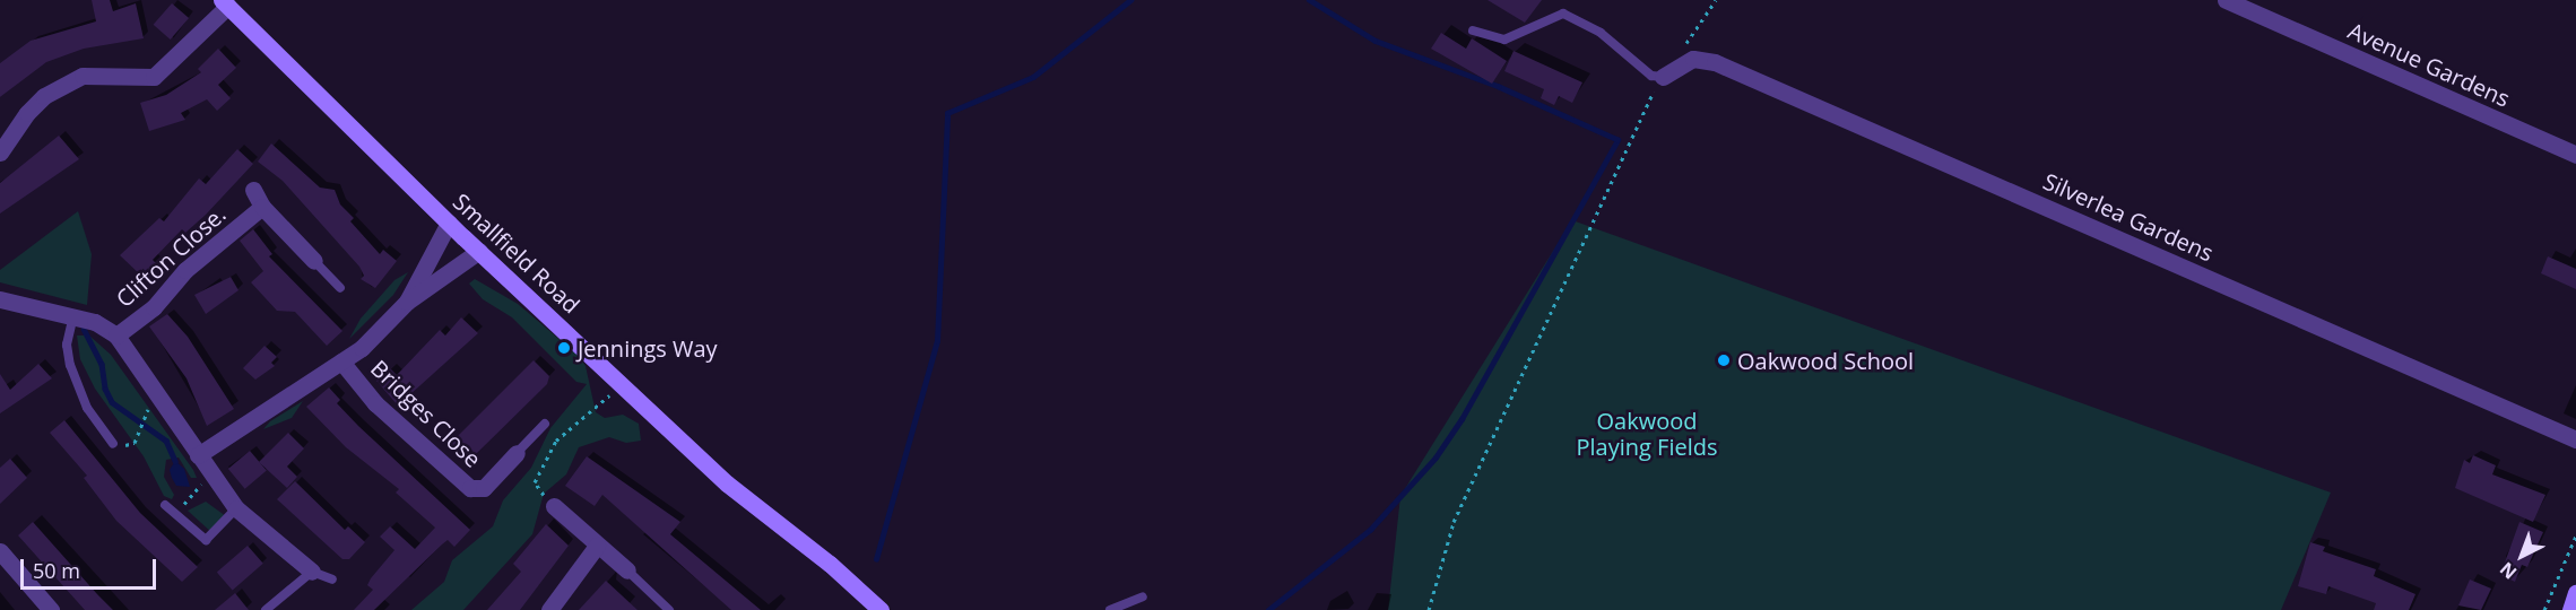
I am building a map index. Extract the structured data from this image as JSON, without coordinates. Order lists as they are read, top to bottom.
{
  "streets": {
    "street": [
      "Avenue Gardens",
      "Silverlea Gardens",
      "Smallfield Road",
      "Clifton Close.",
      "Bridges Close"
    ]
  },
  "crossings": [
    ["Smallfield Road", "Bridges Close"]
  ],
  "parks": ["Oakwood Playing Fields"],
  "places": ["Jennings Way", "Oakwood School"],
  "scale_bar": "50 m",
  "north": "bottom left"
}
